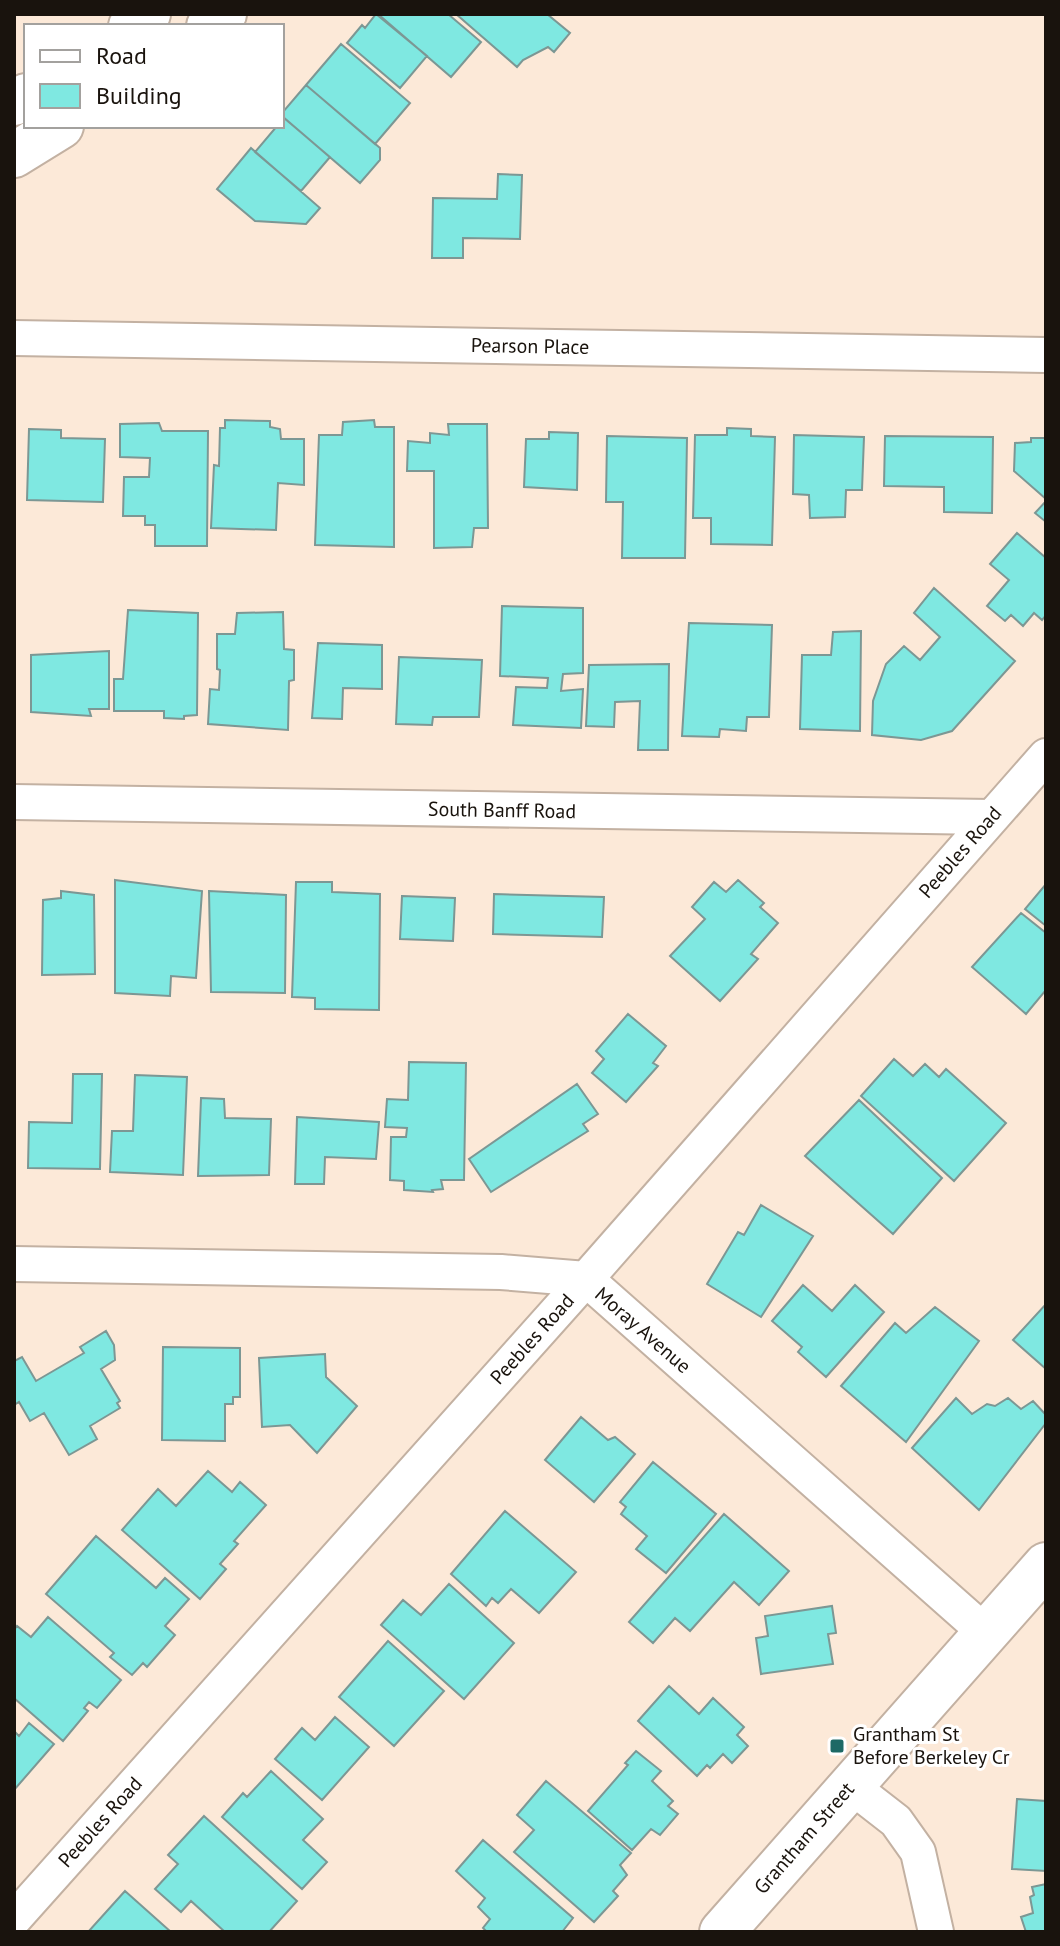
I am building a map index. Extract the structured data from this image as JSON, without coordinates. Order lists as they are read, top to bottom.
{
  "streets": {
    "main road": ["Grantham Street"],
    "street": [
      "Pearson Place",
      "South Banff Road",
      "Peebles Road",
      "Moray Avenue"
    ]
  },
  "crossings": [
    ["South Banff Road", "Peebles Road"],
    ["Peebles Road", "Moray Avenue"],
    ["Moray Avenue", "Grantham Street"]
  ],
  "places": {
    "transit": ["Grantham St Before Berkeley Cr"]
  },
  "legend": ["Road", "Building"]
}
